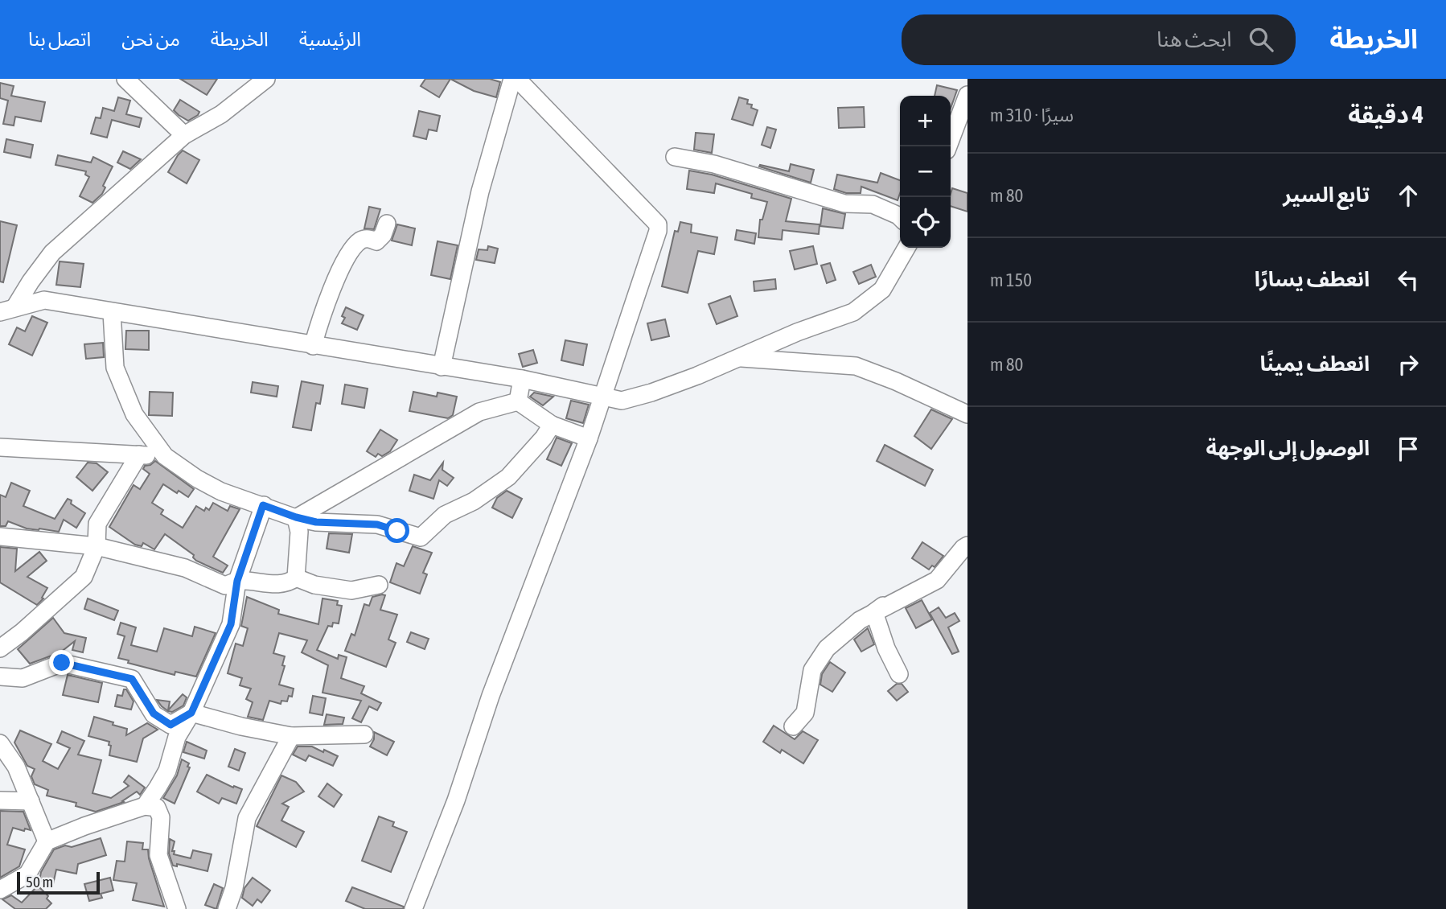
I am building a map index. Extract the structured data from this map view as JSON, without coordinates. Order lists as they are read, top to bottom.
{
  "scale_bar": "50 m",
  "page": {
    "header": "الخريطة",
    "search": "ابحث هنا",
    "nav": [
      "الرئيسية",
      "الخريطة",
      "من نحن",
      "اتصل بنا"
    ],
    "heading": ["4 دقيقة", "سيرًا · 310 m"],
    "map_buttons": ["+", "−"],
    "list": [
      ["تابع السير", "80 m"],
      ["انعطف يسارًا", "150 m"],
      ["انعطف يمينًا", "80 m"],
      "الوصول إلى الوجهة"
    ],
    "scale": "50 m"
  }
}
